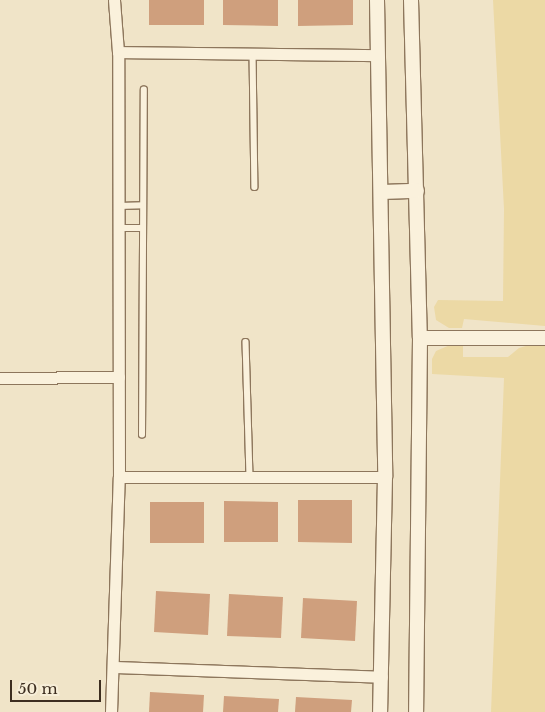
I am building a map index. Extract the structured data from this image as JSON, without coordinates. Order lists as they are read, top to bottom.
{
  "scale_bar": "50 m"
}
